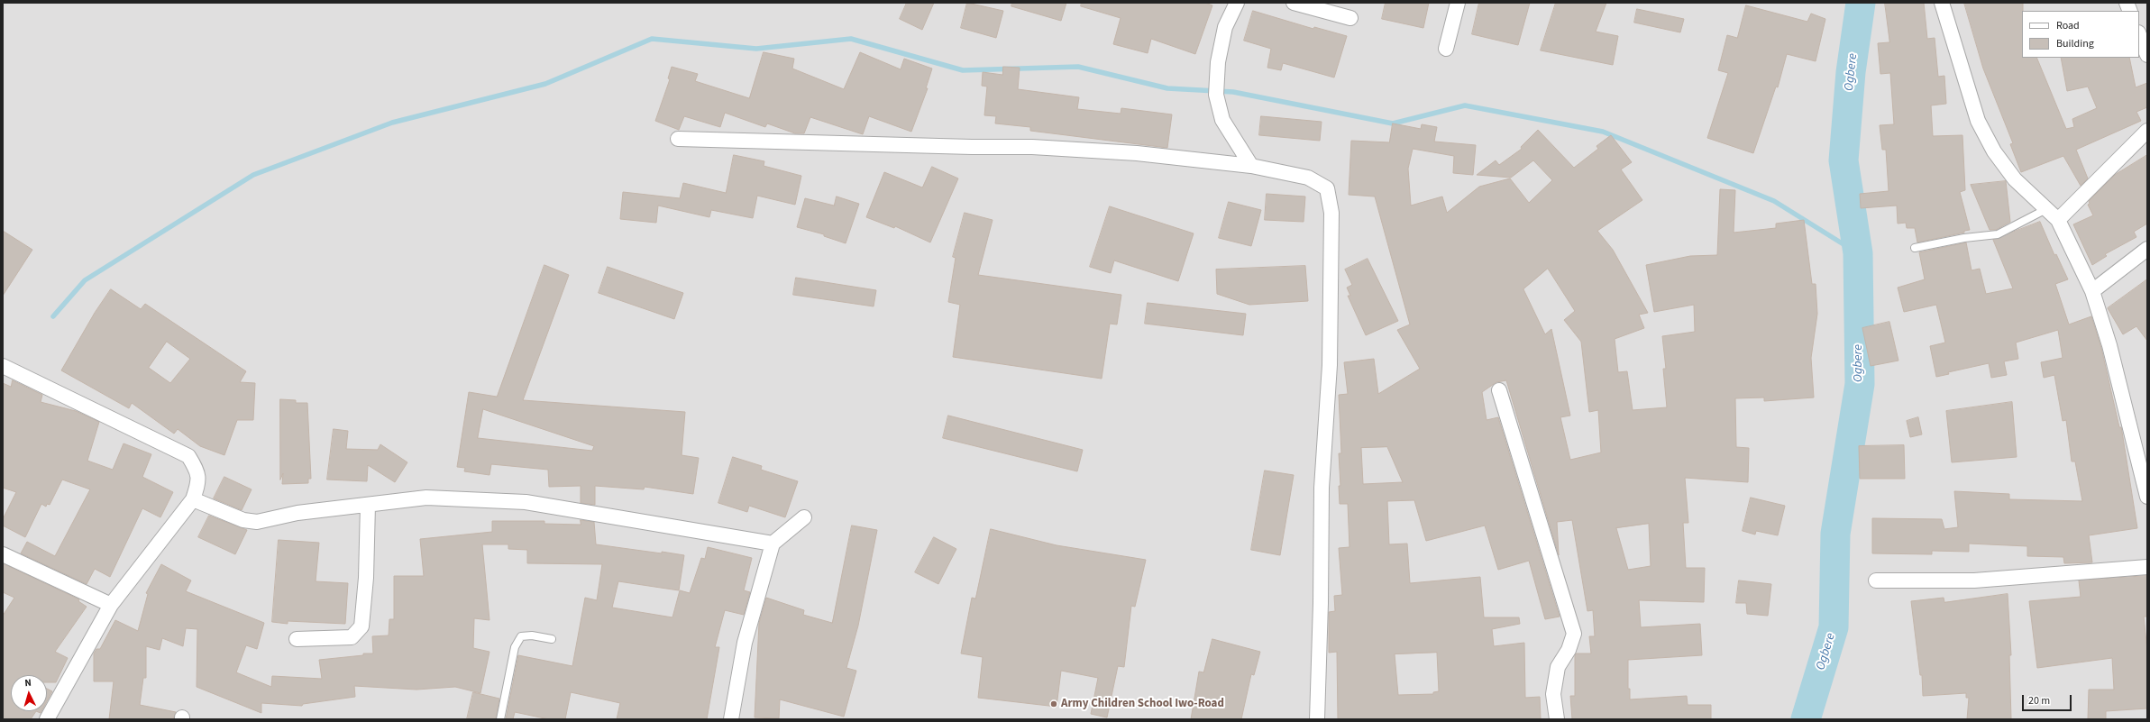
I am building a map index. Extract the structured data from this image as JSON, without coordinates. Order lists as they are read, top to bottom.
{
  "water": ["Ogbere"],
  "places": ["Army Children School Iwo-Road"],
  "legend": ["Road", "Building"],
  "scale_bar": "20 m",
  "north": "top"
}
